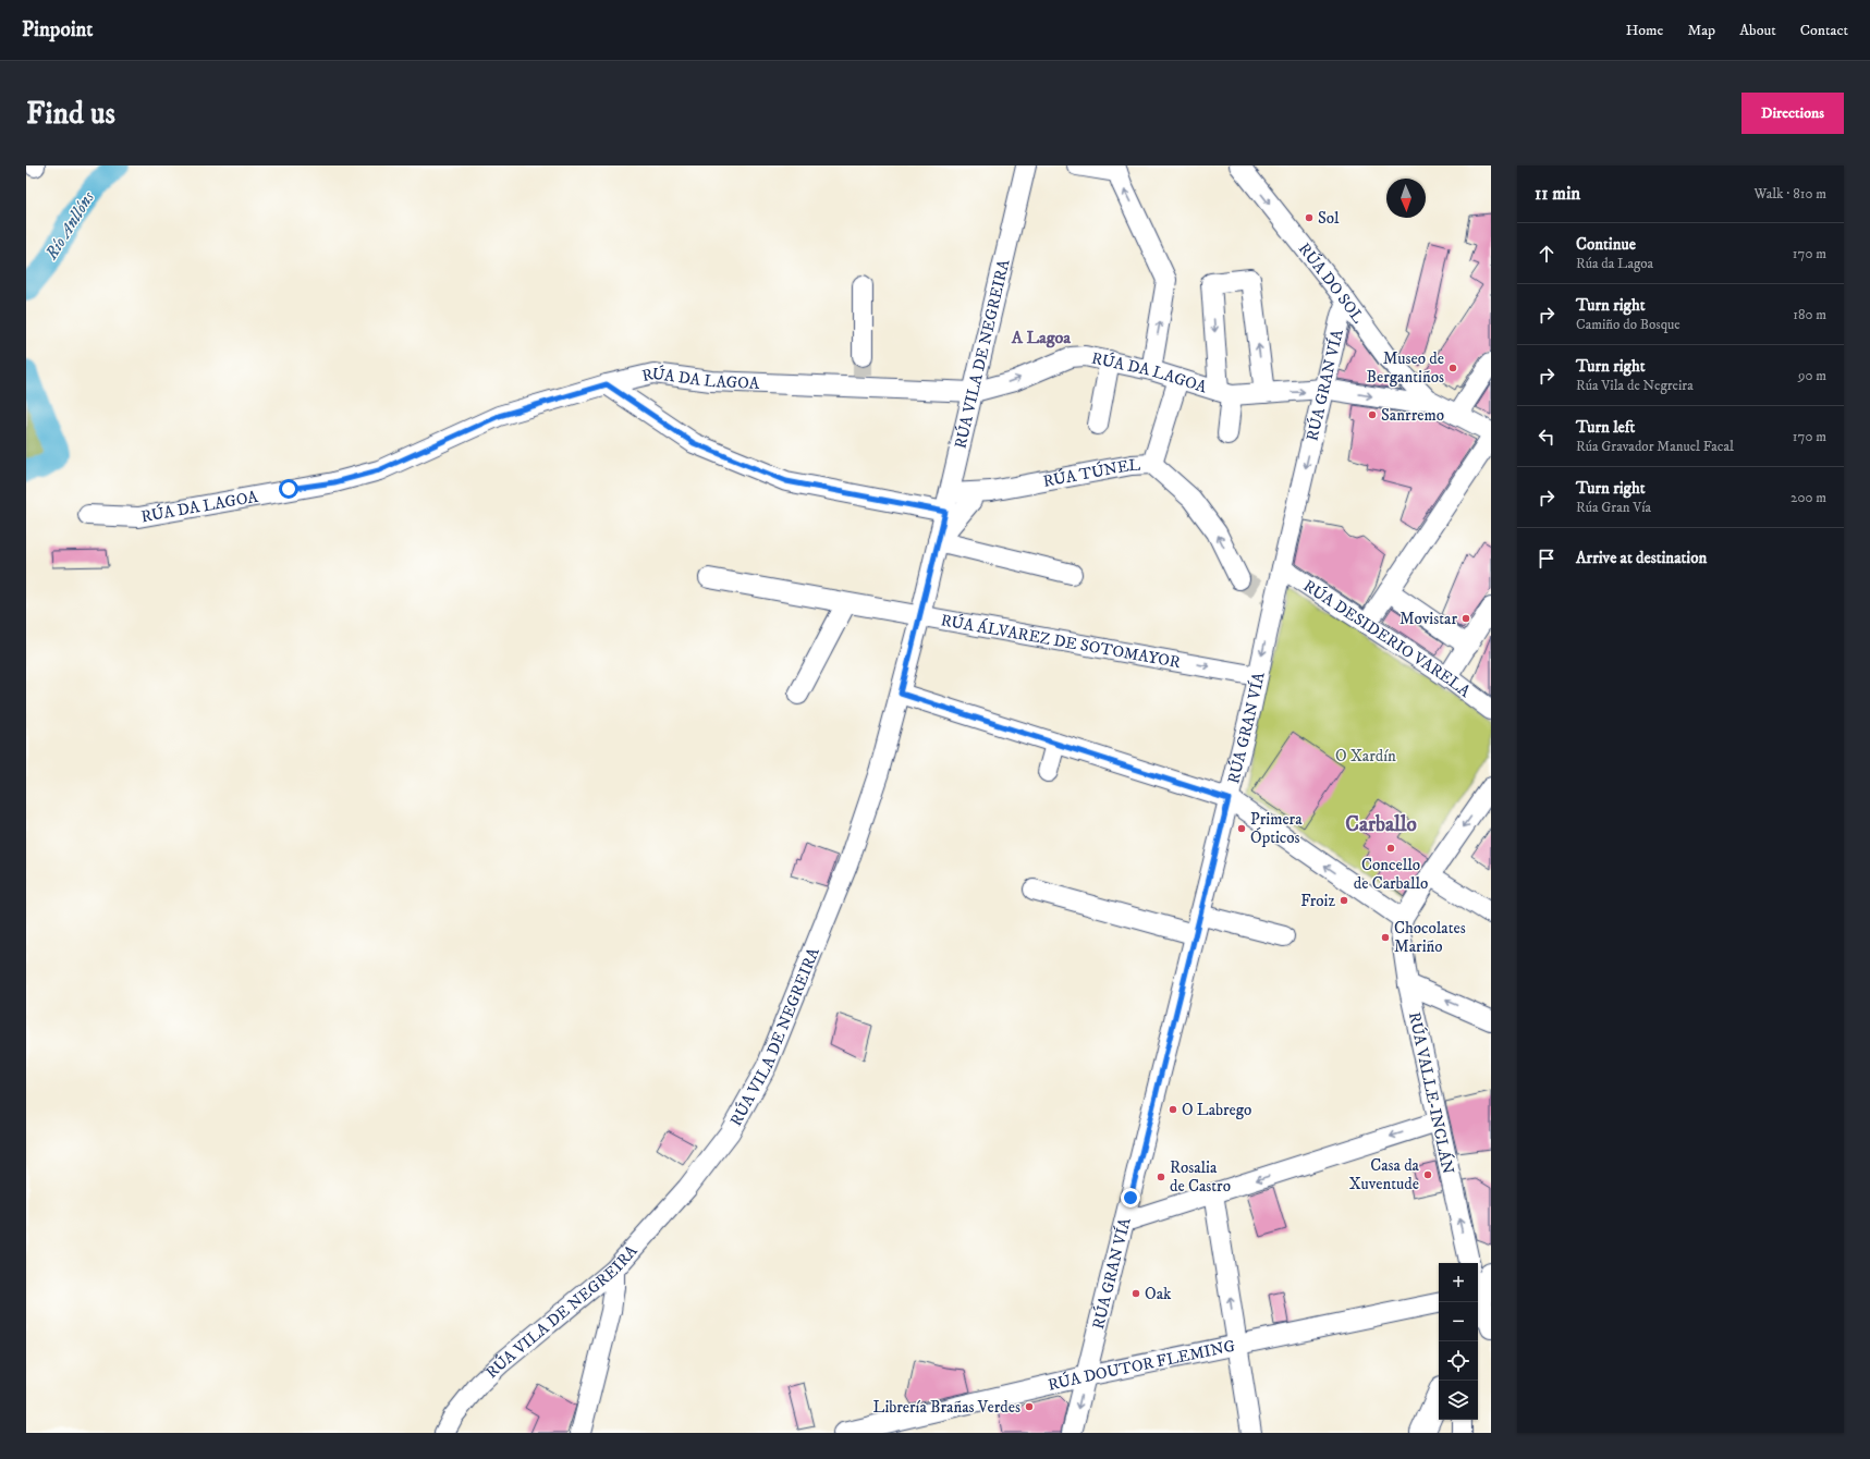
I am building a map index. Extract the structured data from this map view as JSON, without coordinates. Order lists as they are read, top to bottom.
{
  "streets": {
    "street": [
      "RÚA DO SOL",
      "RÚA VILA DE NEGREIRA",
      "RÚA DA LAGOA",
      "RÚA GRAN VÍA",
      "RÚA TÚNEL",
      "RÚA DESIDERIO VARELA",
      "RÚA ÁLVAREZ DE SOTOMAYOR",
      "RÚA VALLE-INCLÁN",
      "RÚA DOUTOR FLEMING"
    ]
  },
  "crossings": [
    ["RÚA DO SOL", "RÚA DA LAGOA"],
    ["RÚA DO SOL", "RÚA GRAN VÍA"],
    ["RÚA VILA DE NEGREIRA", "RÚA DA LAGOA"],
    ["RÚA VILA DE NEGREIRA", "RÚA TÚNEL"],
    ["RÚA VILA DE NEGREIRA", "RÚA ÁLVAREZ DE SOTOMAYOR"],
    ["RÚA DA LAGOA", "RÚA GRAN VÍA"],
    ["RÚA GRAN VÍA", "RÚA DESIDERIO VARELA"],
    ["RÚA GRAN VÍA", "RÚA ÁLVAREZ DE SOTOMAYOR"],
    ["RÚA GRAN VÍA", "RÚA DOUTOR FLEMING"]
  ],
  "one_way": ["RÚA DO SOL", "RÚA TÚNEL", "RÚA VALLE-INCLÁN"],
  "districts": ["A Lagoa", "Carballo"],
  "water": ["Río Anllóns"],
  "parks": ["O Xardín"],
  "places": [
    "Sol",
    "Museo de Bergantiños",
    "Sanrremo",
    "Movistar",
    "Primera Ópticos",
    "Concello de Carballo",
    "Froiz",
    "Chocolates Mariño",
    "O Labrego",
    "Casa da Xuventude",
    "Rosalia de Castro",
    "Oak",
    "Librería Brañas Verdes"
  ],
  "north": "bottom",
  "page": {
    "header": "Pinpoint",
    "nav": [
      "Home",
      "Map",
      "About",
      "Contact"
    ],
    "buttons": "Directions",
    "title": "Find us",
    "heading": ["11 min", "Walk · 810 m"],
    "list": [
      ["Continue", "Rúa da Lagoa", "170 m"],
      ["Turn right", "Camiño do Bosque", "180 m"],
      ["Turn right", "Rúa Vila de Negreira", "90 m"],
      ["Turn left", "Rúa Gravador Manuel Facal", "170 m"],
      ["Turn right", "Rúa Gran Vía", "200 m"],
      "Arrive at destination"
    ],
    "map_buttons": ["+", "−"]
  }
}
